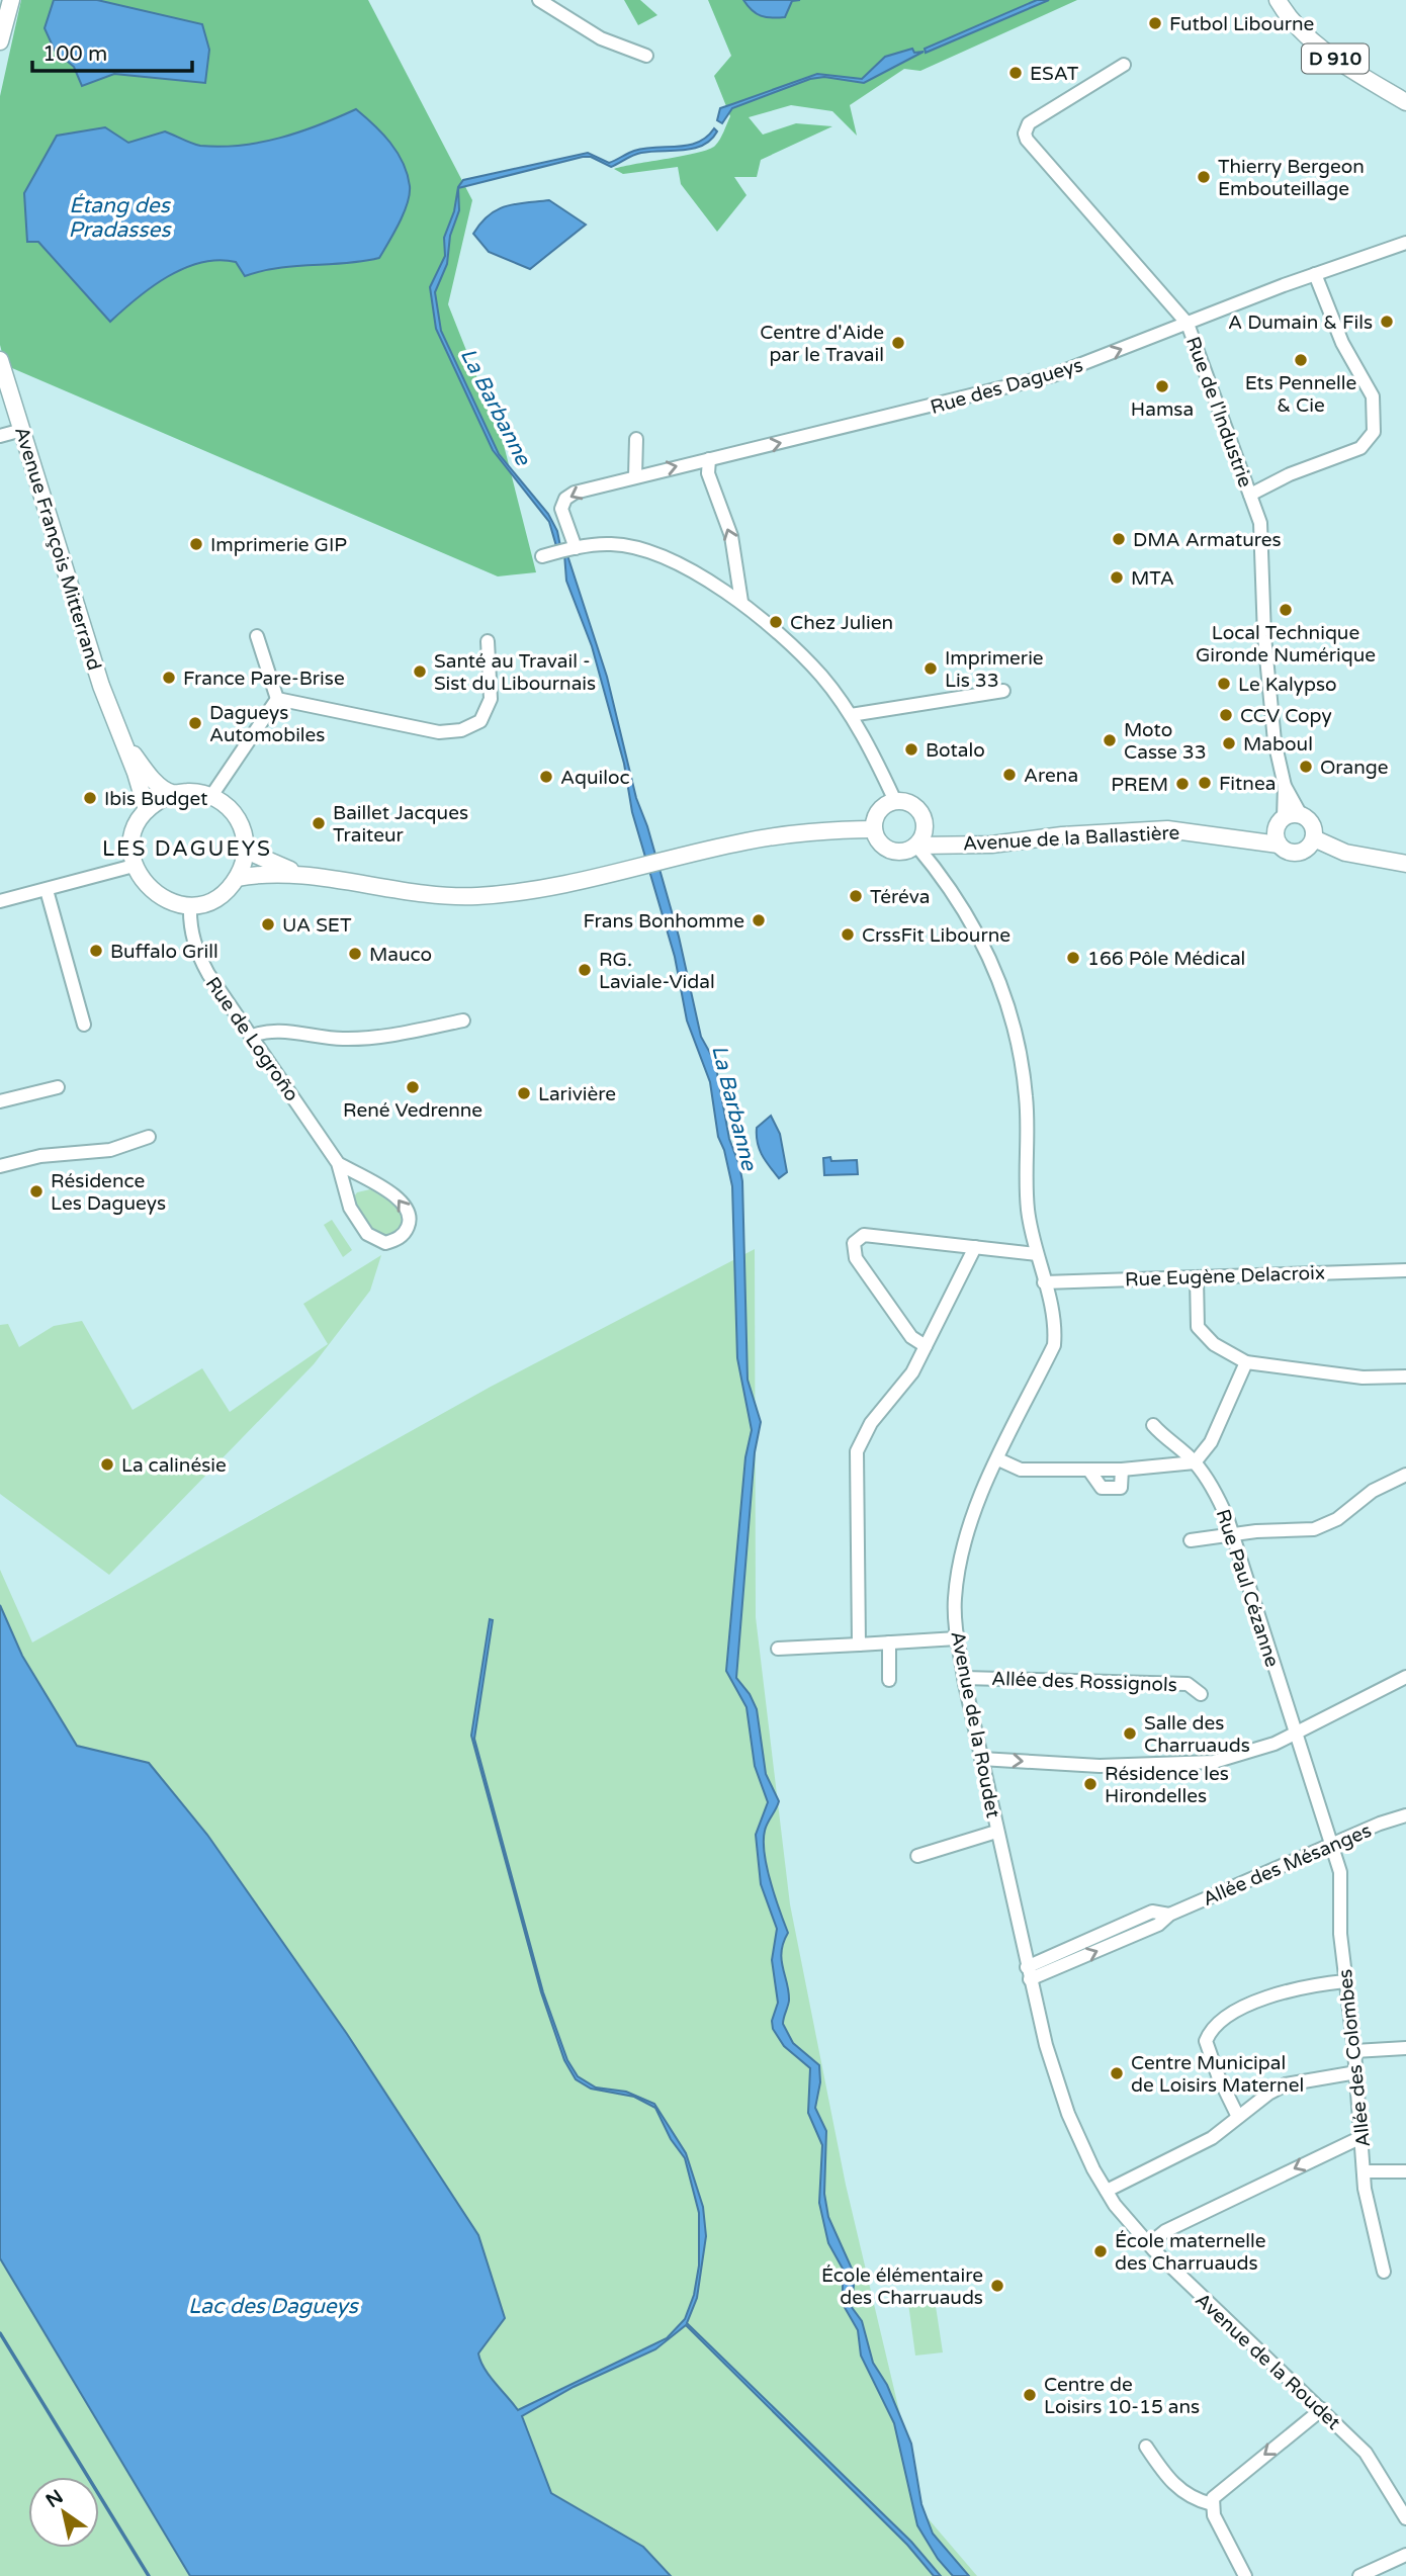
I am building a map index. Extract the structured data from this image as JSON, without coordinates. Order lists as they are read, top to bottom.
{
  "streets": {
    "main road": ["D 910", "Avenue François Mitterrand", "Avenue de la Ballastière"],
    "street": [
      "Rue des Dagueys",
      "Rue de l'Industrie",
      "Rue de Logroño",
      "Rue Eugène Delacroix",
      "Rue Paul Cézanne",
      "Allée des Rossignols",
      "Avenue de la Roudet",
      "Allée des Mésanges",
      "Allée des Colombes"
    ]
  },
  "crossings": [
    ["Rue des Dagueys", "Rue de l'Industrie"],
    ["Rue de l'Industrie", "Avenue de la Ballastière"],
    ["Avenue François Mitterrand", "Rue de Logroño"],
    ["Avenue de la Ballastière", "Avenue de la Roudet"],
    ["Rue Eugène Delacroix", "Avenue de la Roudet"],
    ["Rue Paul Cézanne", "Allée des Mésanges"],
    ["Rue Paul Cézanne", "Allée des Colombes"],
    ["Allée des Rossignols", "Avenue de la Roudet"],
    ["Avenue de la Roudet", "Allée des Mésanges"],
    ["Allée des Mésanges", "Allée des Colombes"]
  ],
  "districts": ["LES DAGUEYS"],
  "water": ["Étang des Pradasses", "La Barbanne", "Lac des Dagueys"],
  "places": [
    "Futbol Libourne",
    "ESAT",
    "Thierry Bergeon Embouteillage",
    "A Dumain & Fils",
    "Centre d'Aide par le Travail",
    "Ets Pennelle & Cie",
    "Hamsa",
    "DMA Armatures",
    "Imprimerie GIP",
    "MTA",
    "Local Technique Gironde Numérique",
    "Chez Julien",
    "Imprimerie Lis 33",
    "Santé au Travail - Sist du Libournais",
    "France Pare-Brise",
    "Le Kalypso",
    "CCV Copy",
    "Dagueys Automobiles",
    "Moto Casse 33",
    "Maboul",
    "Botalo",
    "Orange",
    "Arena",
    "Aquiloc",
    "Fitnea",
    "PREM",
    "Ibis Budget",
    "Baillet Jacques Traiteur",
    "Téréva",
    "Frans Bonhomme",
    "UA SET",
    "CrssFit Libourne",
    "Buffalo Grill",
    "Mauco",
    "166 Pôle Médical",
    "RG. Laviale-Vidal",
    "René Vedrenne",
    "Larivière",
    "Résidence Les Dagueys",
    "La calinésie",
    "Salle des Charruauds",
    "Résidence les Hirondelles",
    "Centre Municipal de Loisirs Maternel",
    "École maternelle des Charruauds",
    "École élémentaire des Charruauds",
    "Centre de Loisirs 10-15 ans"
  ],
  "scale_bar": "100 m",
  "north": "top left"
}
